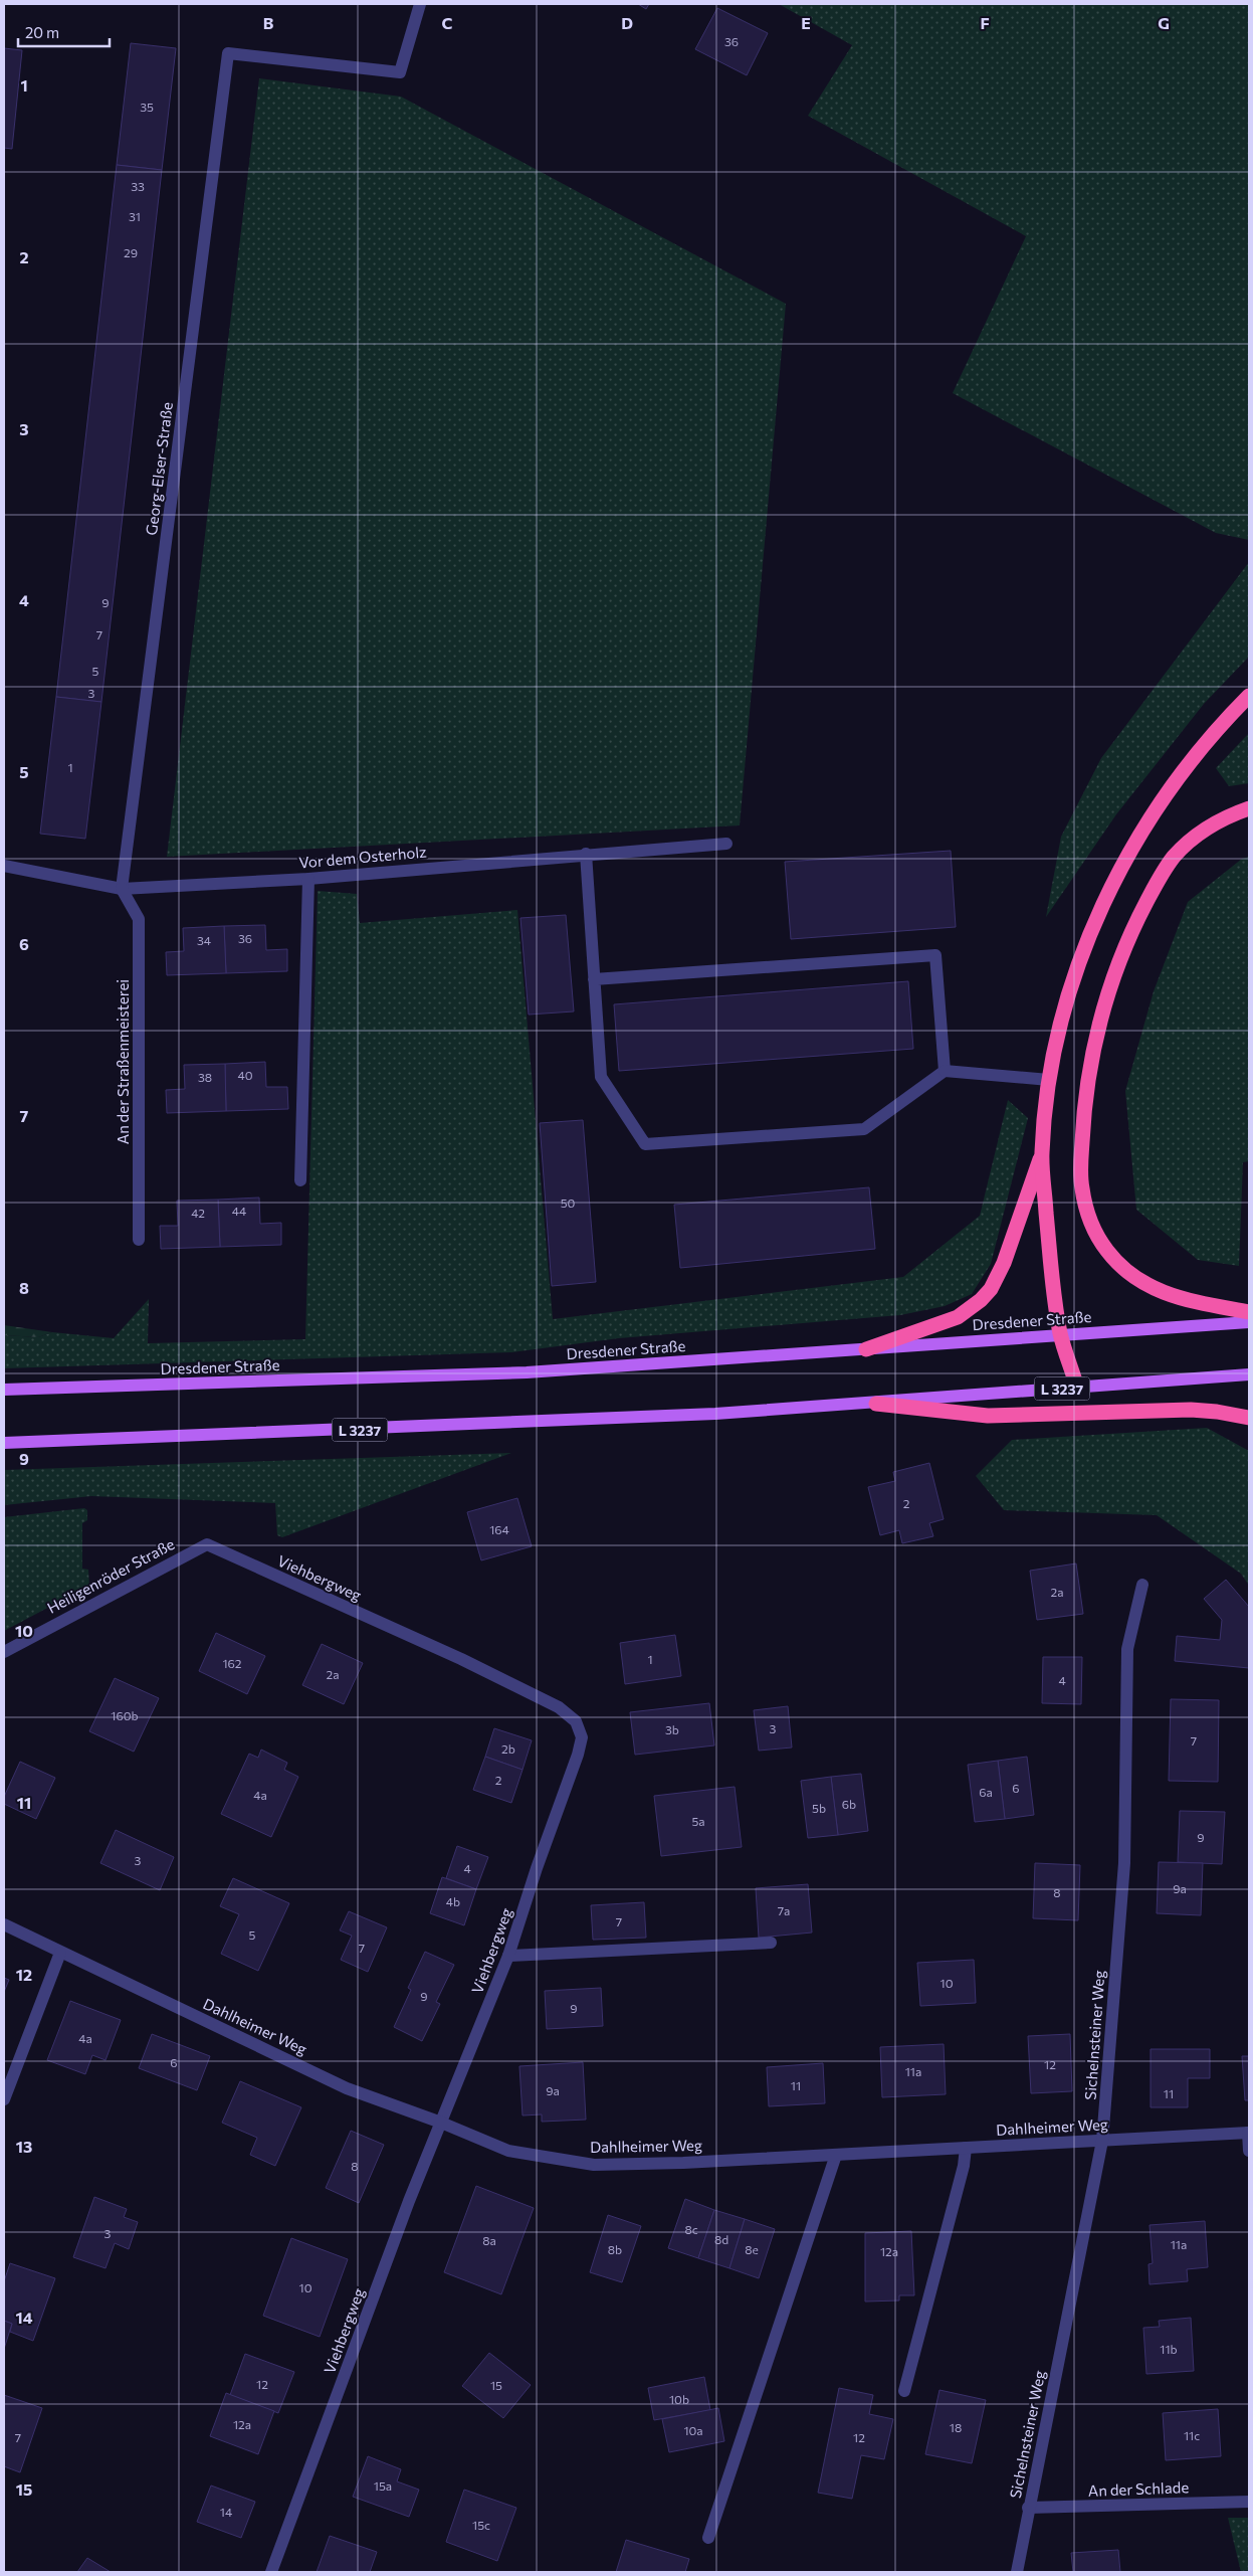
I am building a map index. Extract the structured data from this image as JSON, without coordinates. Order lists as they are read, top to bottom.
{
  "streets": {
    "main road": ["Dresdener Straße", "L 3237"],
    "street": [
      "Georg-Elser-Straße",
      "Vor dem Osterholz",
      "An der Straßenmeisterei",
      "Heiligenröder Straße",
      "Viehbergweg",
      "Dahlheimer Weg",
      "Sichelnsteiner Weg",
      "An der Schlade"
    ]
  },
  "crossings": [
    ["Georg-Elser-Straße", "Vor dem Osterholz"],
    ["Georg-Elser-Straße", "An der Straßenmeisterei"],
    ["Vor dem Osterholz", "An der Straßenmeisterei"],
    ["Heiligenröder Straße", "Viehbergweg"],
    ["Viehbergweg", "Dahlheimer Weg"],
    ["Dahlheimer Weg", "Sichelnsteiner Weg"],
    ["Sichelnsteiner Weg", "An der Schlade"]
  ],
  "house_numbers": [
    "36",
    "35",
    "33",
    "31",
    "29",
    "9",
    "7",
    "5",
    "3",
    "1",
    "36",
    "34",
    "40",
    "38",
    "50",
    "44",
    "42",
    "2",
    "164",
    "2a",
    "1",
    "162",
    "2a",
    "4",
    "160b",
    "3",
    "3b",
    "7",
    "2b",
    "2",
    "6",
    "6a",
    "4a",
    "6b",
    "5b",
    "5a",
    "9",
    "3",
    "4",
    "9a",
    "8",
    "4b",
    "7a",
    "7",
    "5",
    "7",
    "10",
    "9",
    "9",
    "4a",
    "6",
    "12",
    "11a",
    "11",
    "9a",
    "11",
    "8",
    "8c",
    "3",
    "8d",
    "8a",
    "11a",
    "8b",
    "8e",
    "12a",
    "10",
    "11b",
    "12",
    "15",
    "10b",
    "12a",
    "18",
    "10a",
    "11c",
    "7",
    "12",
    "15a",
    "14",
    "15c"
  ],
  "scale_bar": "20 m",
  "grid": {
    "columns": [
      "B",
      "C",
      "D",
      "E",
      "F",
      "G"
    ],
    "rows": [
      "1",
      "2",
      "3",
      "4",
      "5",
      "6",
      "7",
      "8",
      "9",
      "10",
      "11",
      "12",
      "13",
      "14",
      "15"
    ]
  }
}
